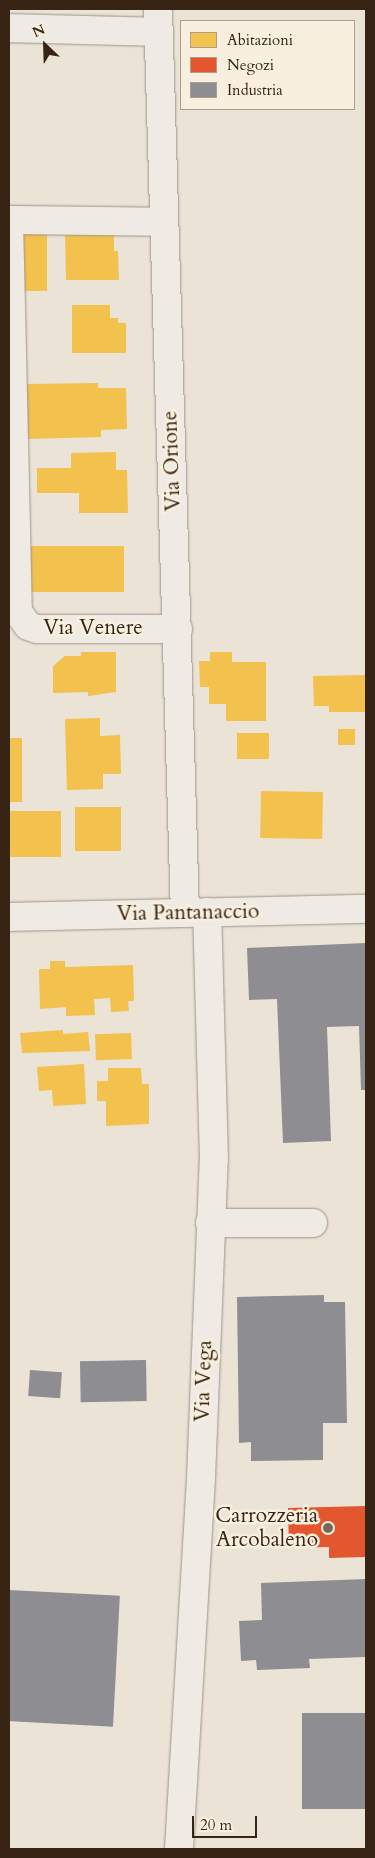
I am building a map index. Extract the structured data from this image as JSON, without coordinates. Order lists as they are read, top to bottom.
{
  "streets": {
    "street": [
      "Via Orione",
      "Via Venere",
      "Via Pantanaccio",
      "Via Vega"
    ]
  },
  "crossings": [
    ["Via Orione", "Via Venere"],
    ["Via Orione", "Via Pantanaccio"],
    ["Via Orione", "Via Vega"],
    ["Via Pantanaccio", "Via Vega"]
  ],
  "places": ["Carrozzeria Arcobaleno"],
  "legend": ["Abitazioni", "Negozi", "Industria"],
  "scale_bar": "20 m",
  "north": "top left"
}
